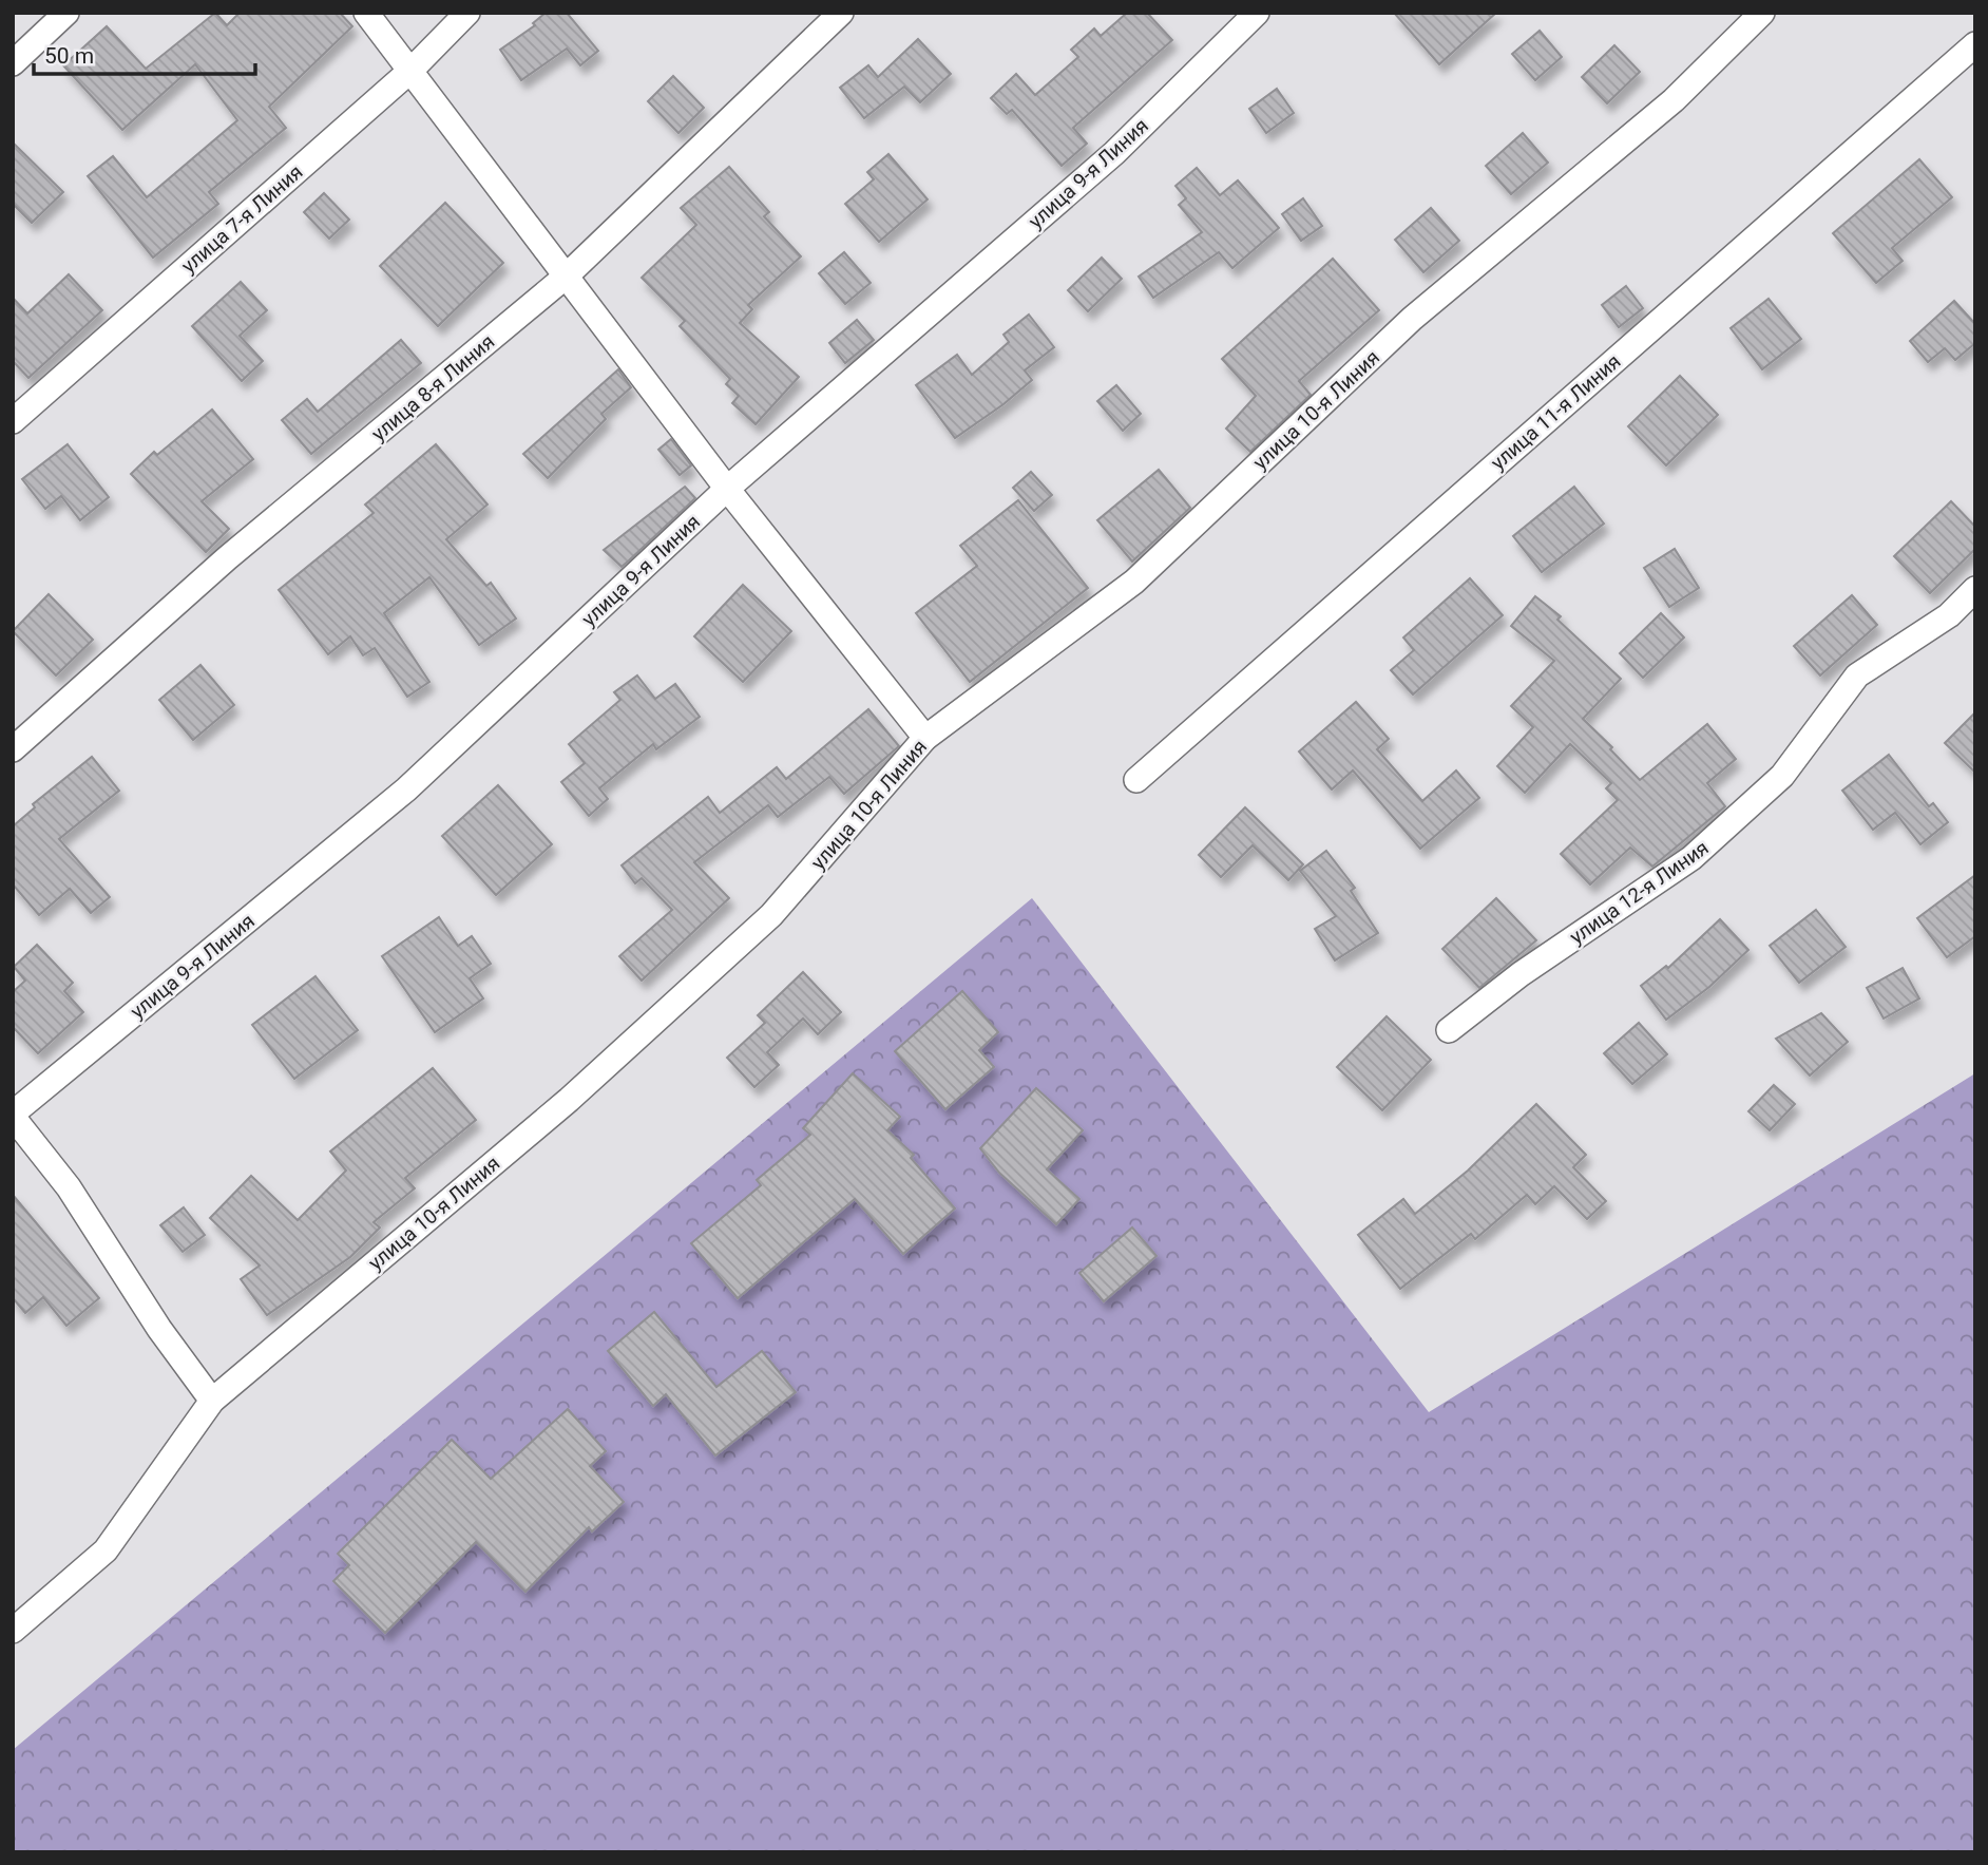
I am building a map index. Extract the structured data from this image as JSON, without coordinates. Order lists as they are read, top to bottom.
{
  "streets": {
    "street": [
      "улица 9-я Линия",
      "улица 7-я Линия",
      "улица 8-я Линия",
      "улица 10-я Линия",
      "улица 11-я Линия",
      "улица 12-я Линия"
    ]
  },
  "scale_bar": "50 m"
}
